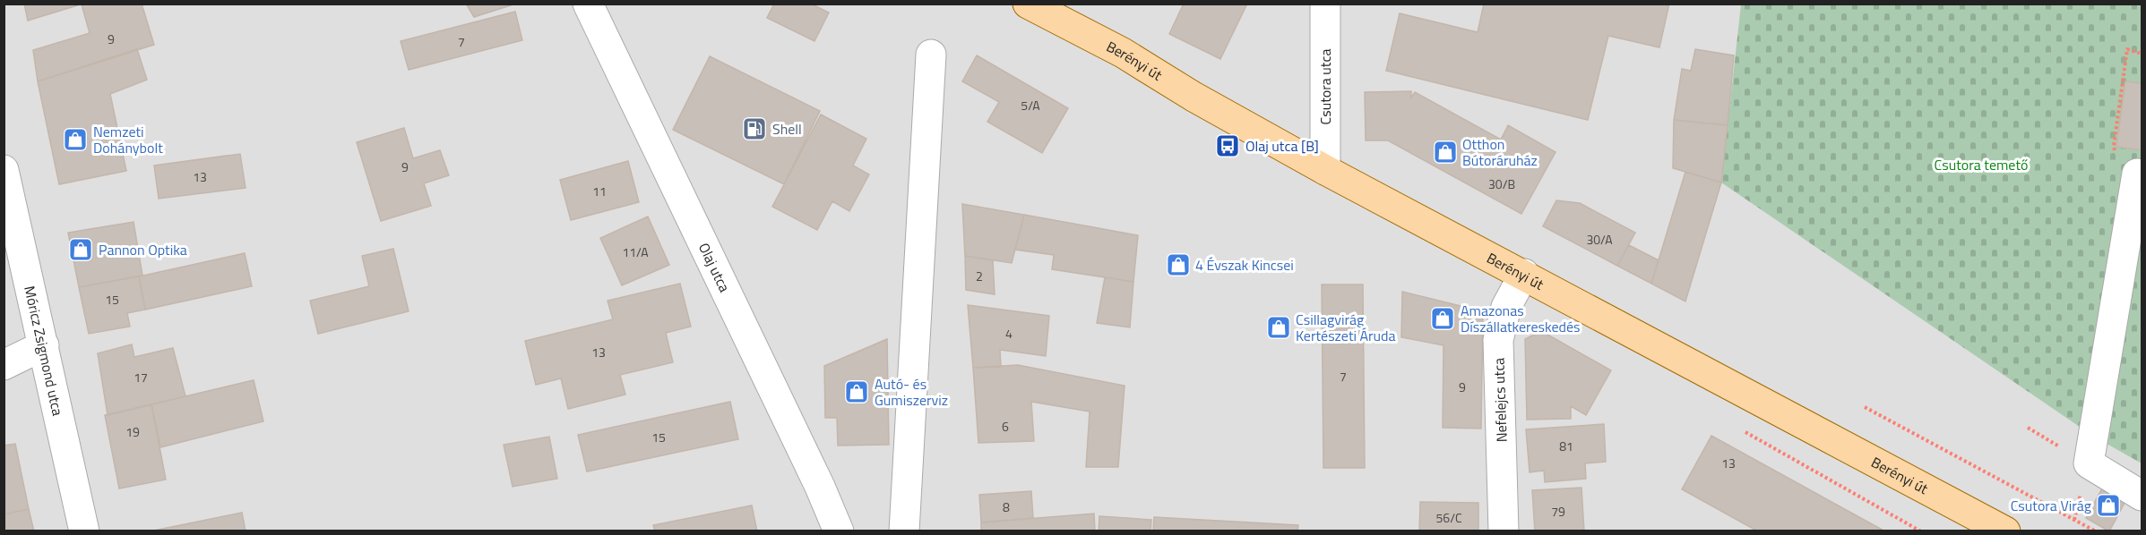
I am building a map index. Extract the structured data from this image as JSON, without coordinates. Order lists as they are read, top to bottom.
{
  "streets": {
    "main road": ["Berényi út"],
    "street": [
      "Csutora utca",
      "Olaj utca",
      "Móricz Zsigmond utca",
      "Nefelejcs utca"
    ]
  },
  "crossings": [
    ["Berényi út", "Csutora utca"],
    ["Berényi út", "Nefelejcs utca"]
  ],
  "parks": ["Csutora temető"],
  "places": {
    "fuel station": ["Shell"],
    "shop": [
      "Nemzeti Dohánybolt",
      "Otthon Bútoráruház",
      "Pannon Optika",
      "4 Évszak Kincsei",
      "Amazonas Díszállatkereskedés",
      "Csillagvirág Kertészeti Áruda",
      "Autó- és Gumiszerviz",
      "Csutora Virág"
    ],
    "bus stop": ["Olaj utca [B]"]
  },
  "house_numbers": [
    "9",
    "7",
    "5/A",
    "9",
    "13",
    "30/B",
    "11",
    "30/A",
    "11/A",
    "2",
    "15",
    "4",
    "13",
    "7",
    "17",
    "9",
    "6",
    "19",
    "15",
    "81",
    "13",
    "8",
    "79",
    "56/C"
  ]
}
